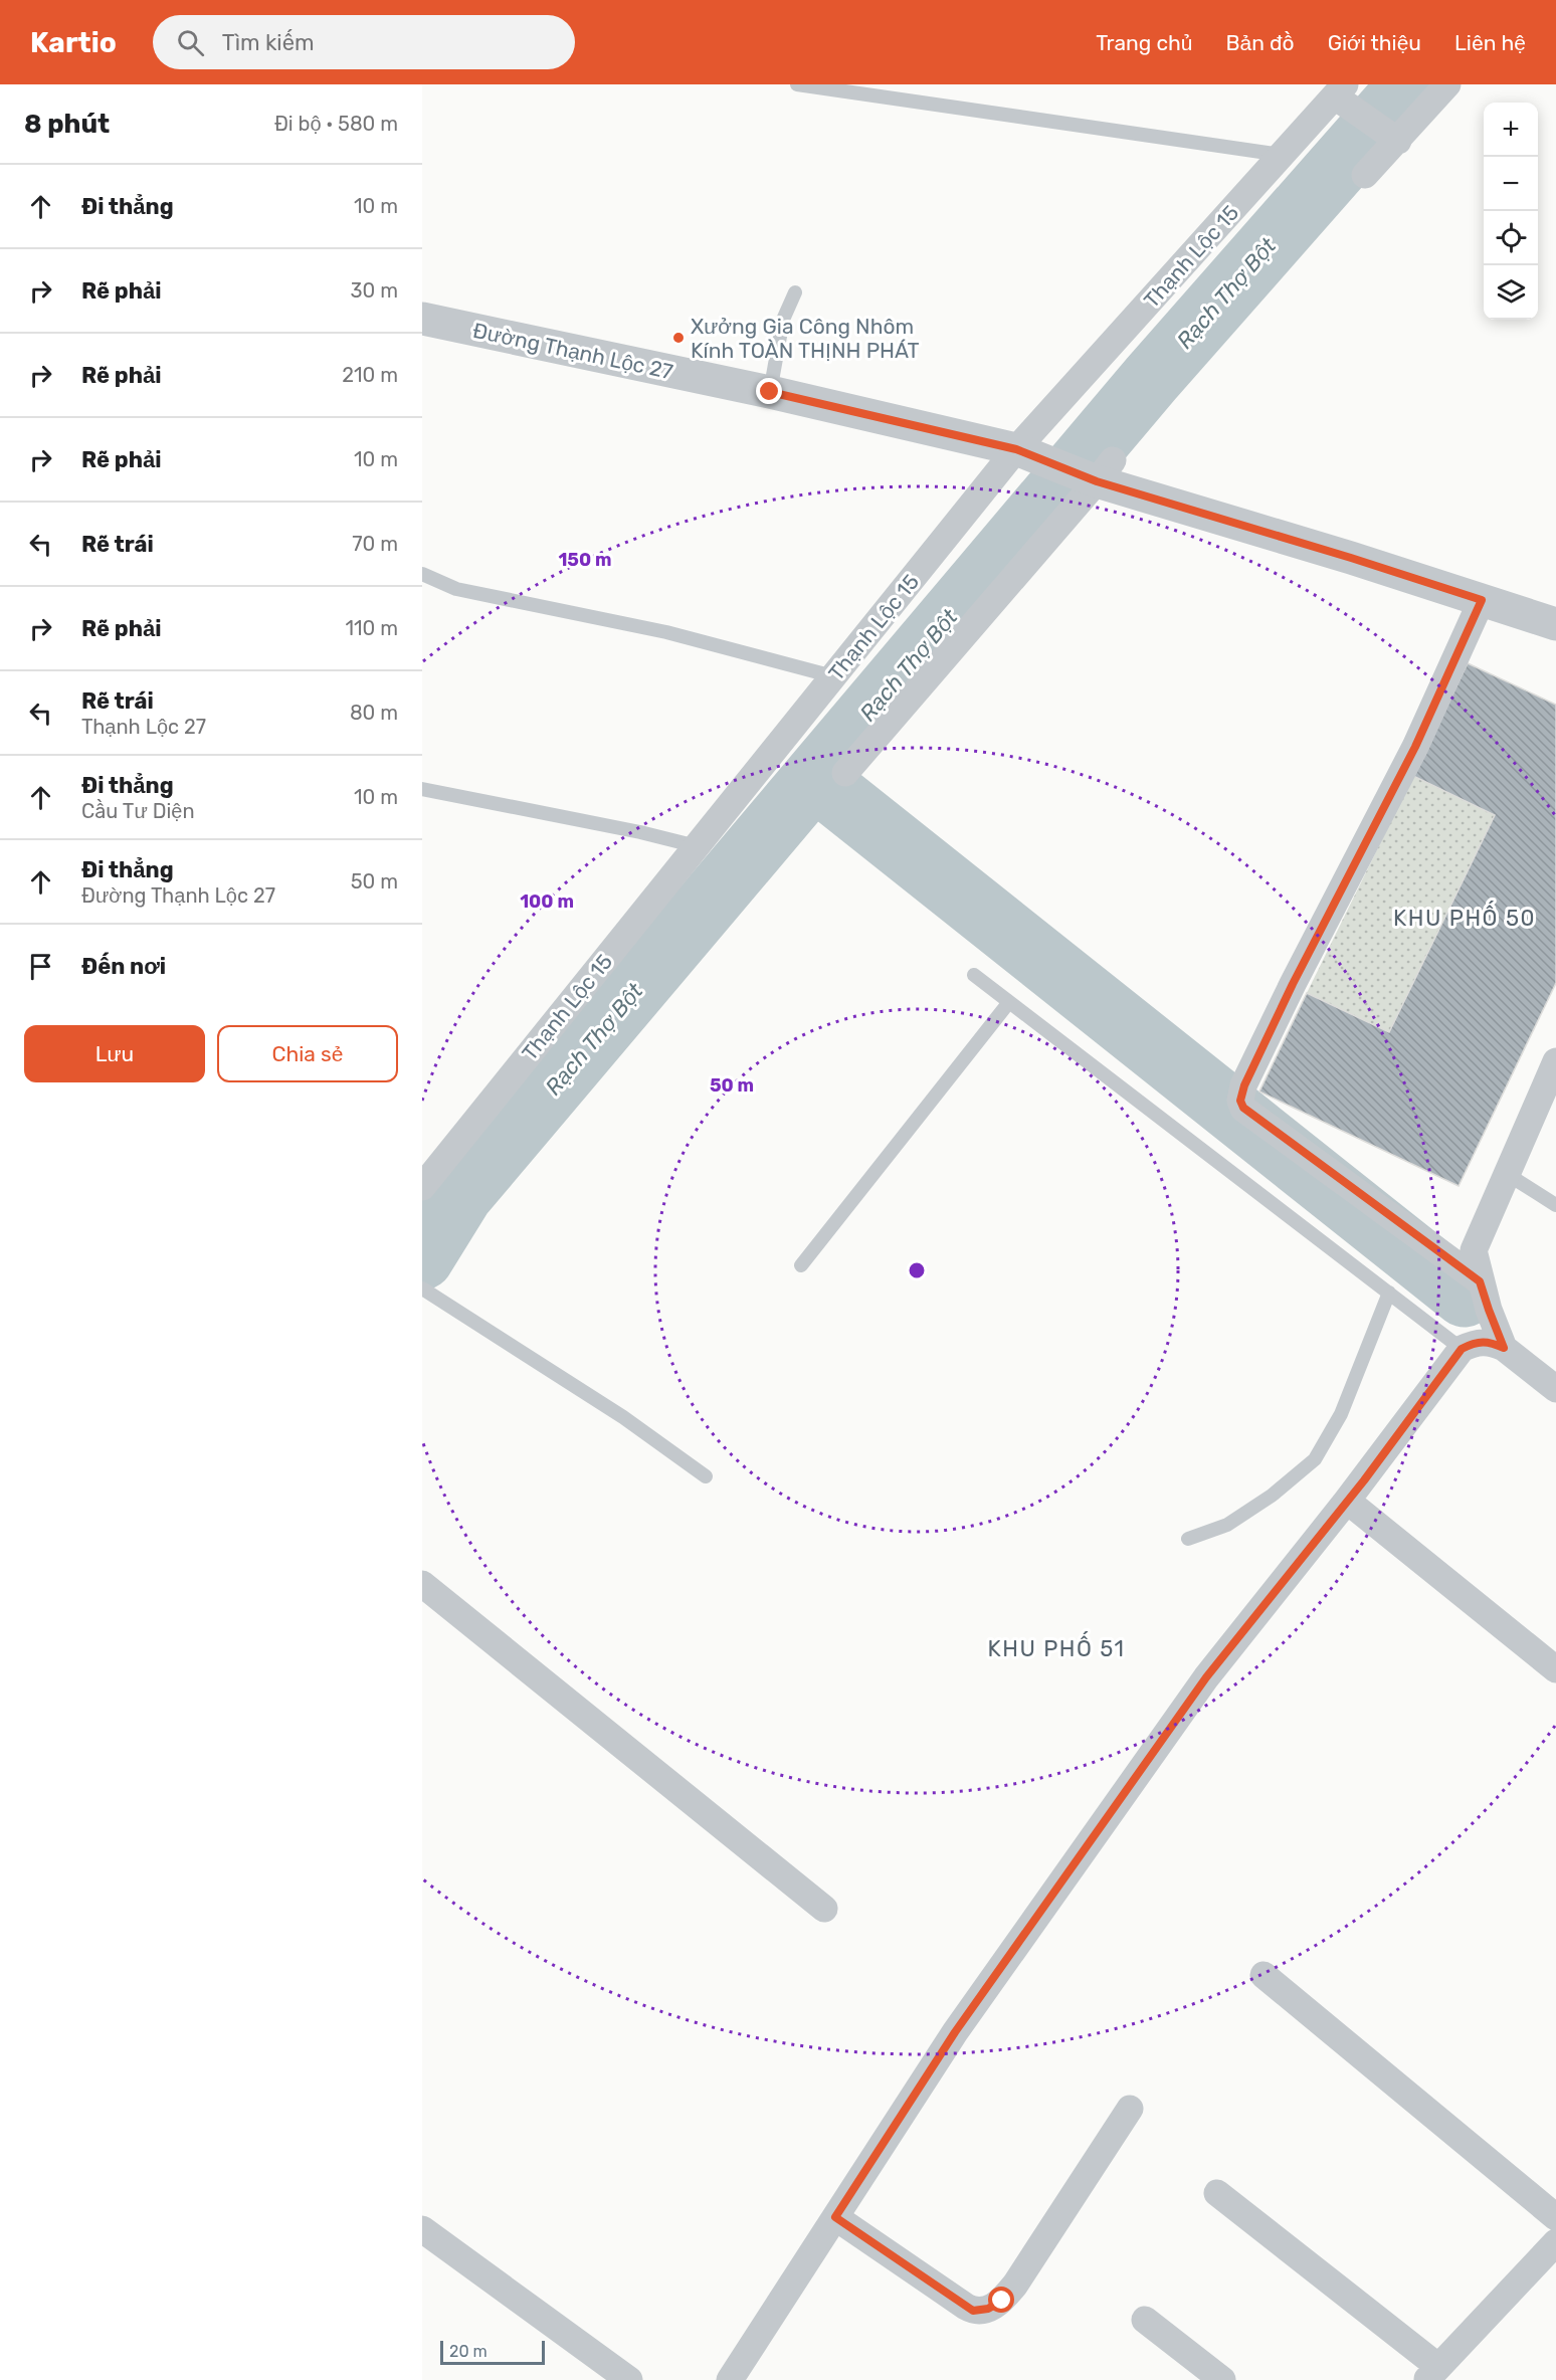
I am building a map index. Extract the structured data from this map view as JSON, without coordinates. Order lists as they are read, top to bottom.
{
  "streets": {
    "street": ["Thạnh Lộc 15", "Đường Thạnh Lộc 27"]
  },
  "crossings": [
    ["Thạnh Lộc 15", "Đường Thạnh Lộc 27"]
  ],
  "districts": ["KHU PHỐ 50", "KHU PHỐ 51"],
  "water": ["Rạch Thợ Bột"],
  "places": ["Xưởng Gia Công Nhôm Kính TOÀN THỊNH PHÁT"],
  "scale_bar": "20 m",
  "page": {
    "header": "Kartio",
    "search": "Tìm kiếm",
    "nav": [
      "Trang chủ",
      "Bản đồ",
      "Giới thiệu",
      "Liên hệ"
    ],
    "heading": ["8 phút", "Đi bộ · 580 m"],
    "map_buttons": ["+", "−"],
    "list": [
      ["Đi thẳng", "10 m"],
      ["Rẽ phải", "30 m"],
      ["Rẽ phải", "210 m"],
      ["Rẽ phải", "10 m"],
      ["Rẽ trái", "70 m"],
      ["Rẽ phải", "110 m"],
      ["Rẽ trái", "Thạnh Lộc 27", "80 m"],
      ["Đi thẳng", "Cầu Tư Diện", "10 m"],
      ["Đi thẳng", "Đường Thạnh Lộc 27", "50 m"],
      "Đến nơi"
    ],
    "buttons": ["Lưu", "Chia sẻ"],
    "scale": "20 m"
  },
  "rings": ["150 m", "100 m", "50 m"]
}
